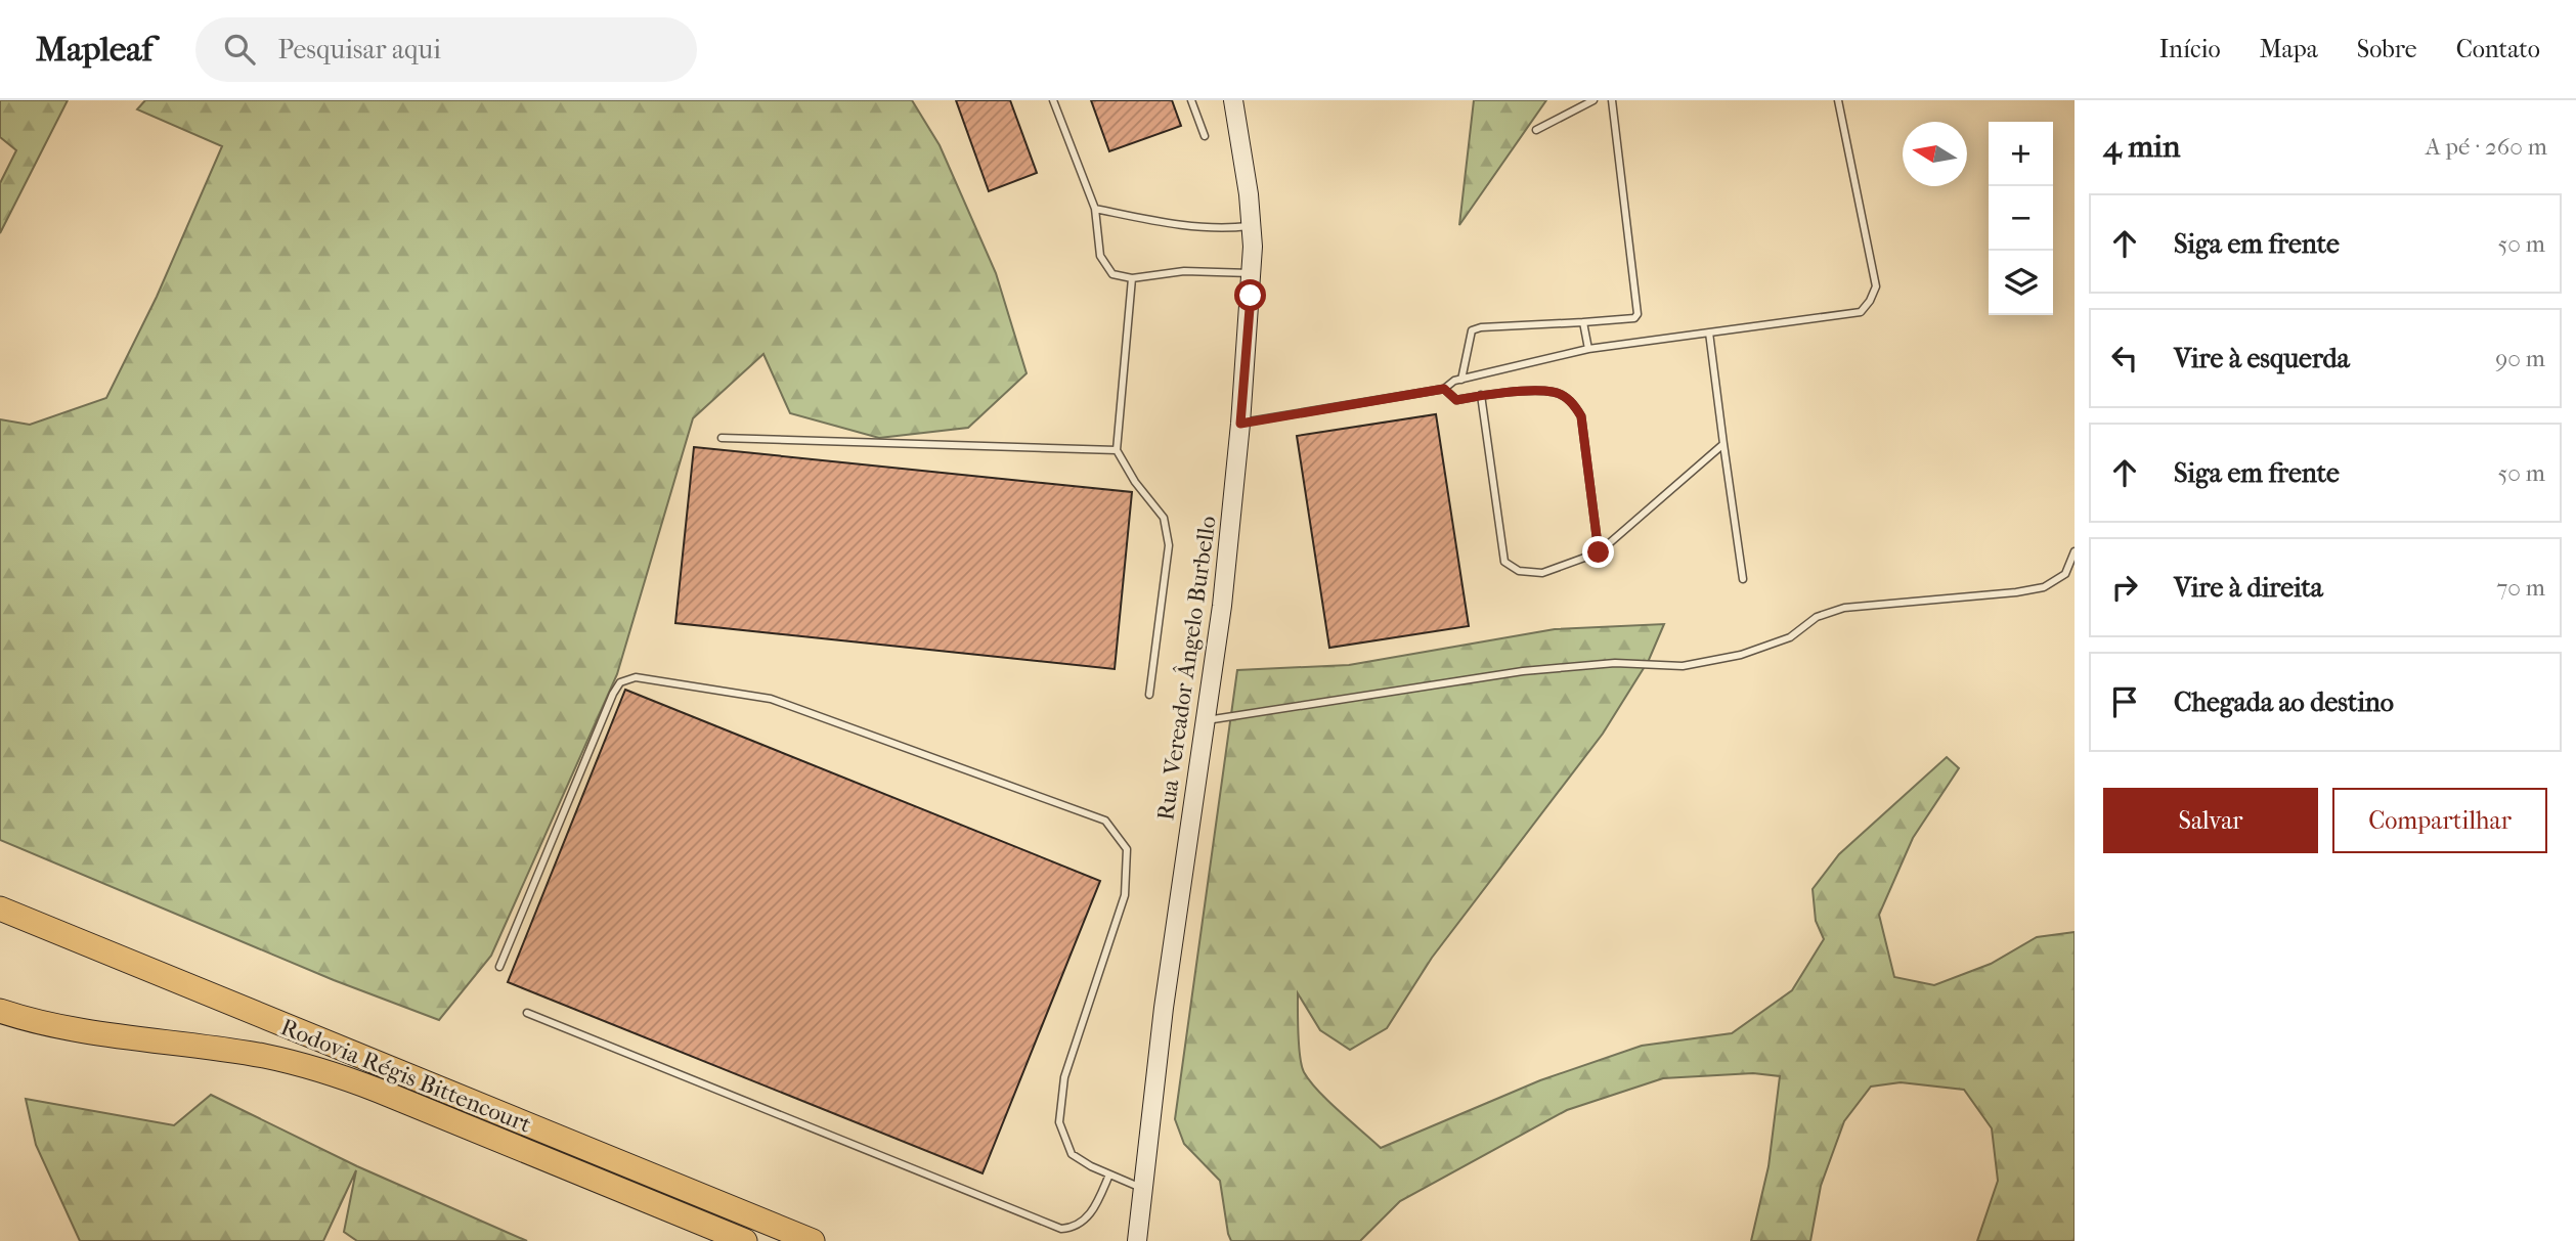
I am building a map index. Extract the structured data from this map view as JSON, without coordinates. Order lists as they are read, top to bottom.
{
  "streets": {
    "highway": ["Rodovia Régis Bittencourt"],
    "main road": ["Rua Vereador Ângelo Burbello"]
  },
  "north": "left",
  "page": {
    "header": "Mapleaf",
    "search": "Pesquisar aqui",
    "nav": [
      "Início",
      "Mapa",
      "Sobre",
      "Contato"
    ],
    "heading": ["4 min", "A pé · 260 m"],
    "map_buttons": ["+", "−"],
    "list": [
      ["Siga em frente", "50 m"],
      ["Vire à esquerda", "90 m"],
      ["Siga em frente", "50 m"],
      ["Vire à direita", "70 m"],
      "Chegada ao destino"
    ],
    "buttons": ["Salvar", "Compartilhar"]
  }
}
